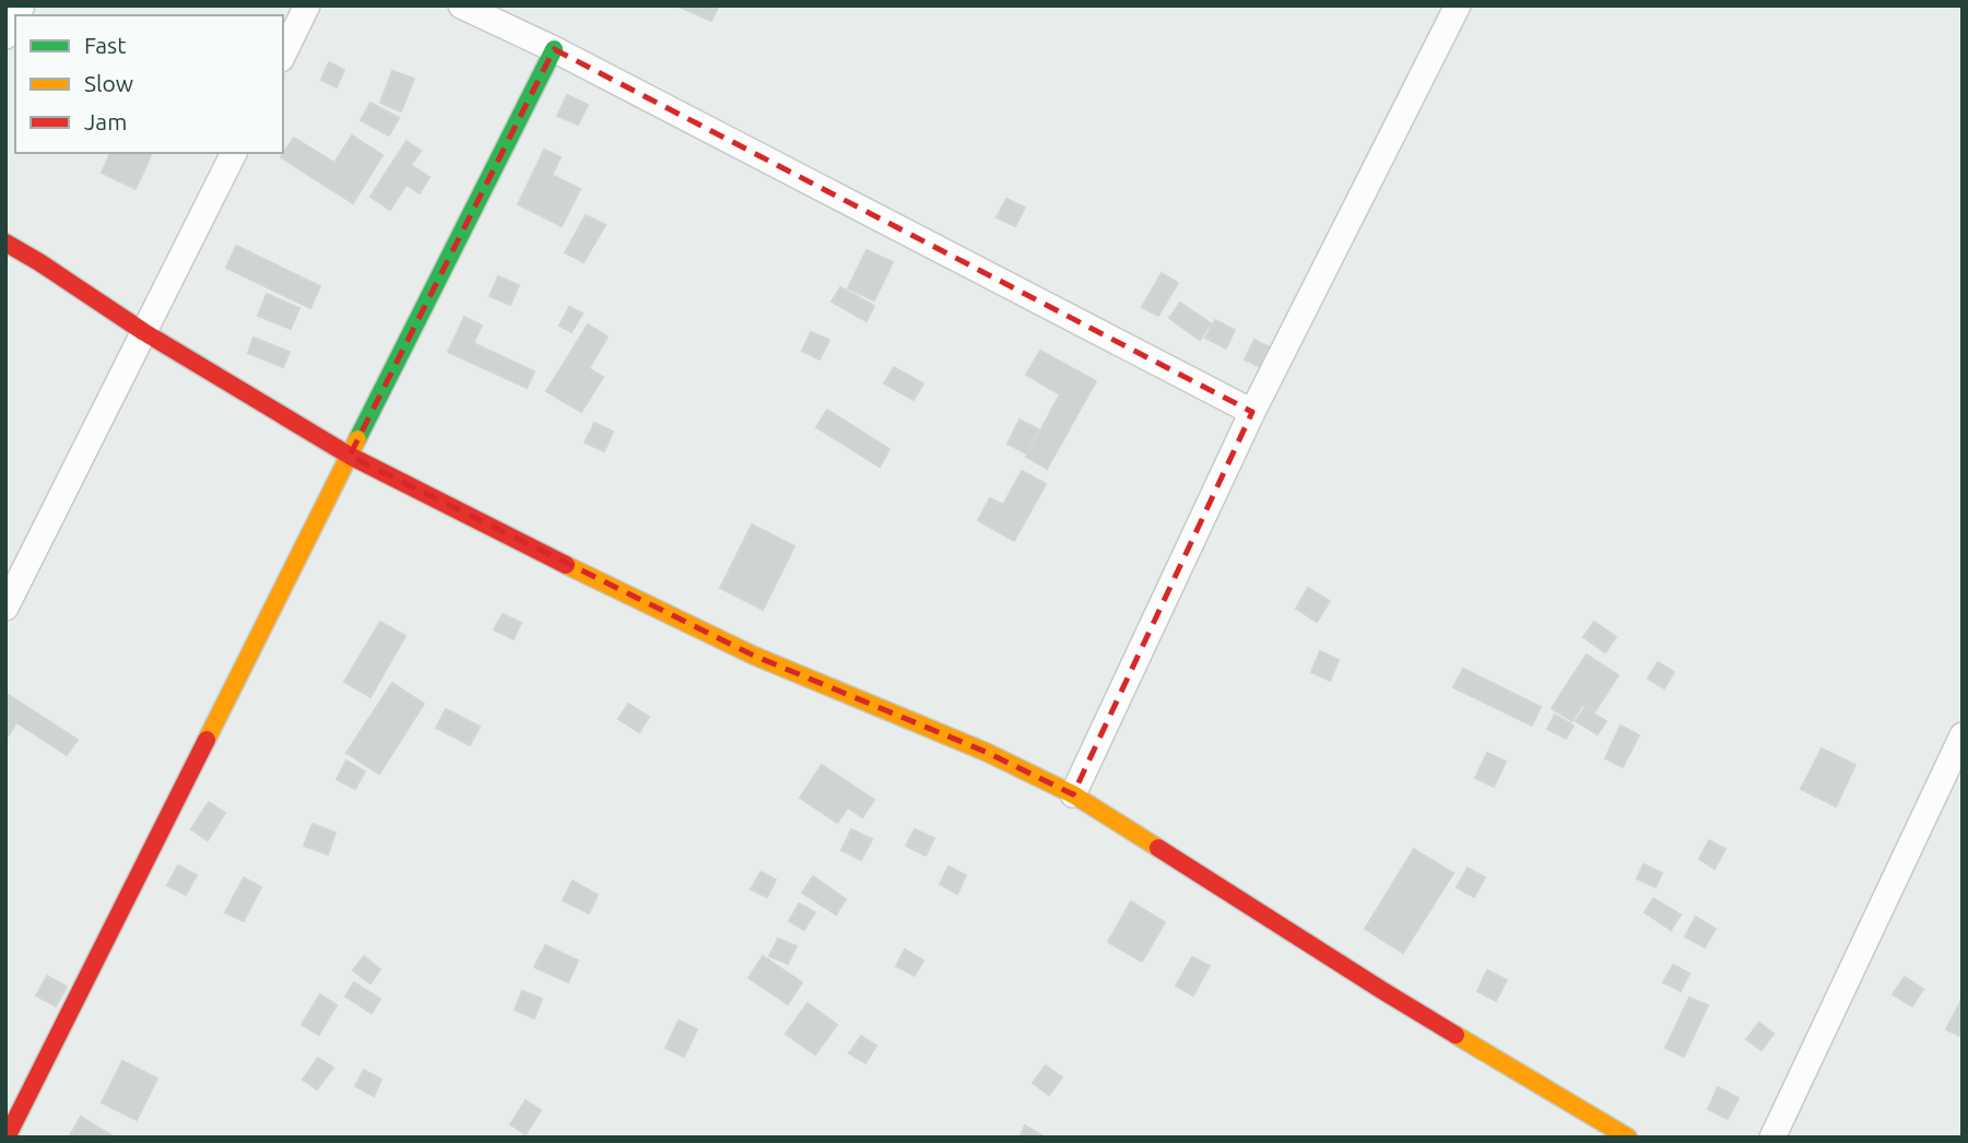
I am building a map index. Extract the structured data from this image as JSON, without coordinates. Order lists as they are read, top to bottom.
{
  "legend": ["Fast", "Slow", "Jam"]
}
